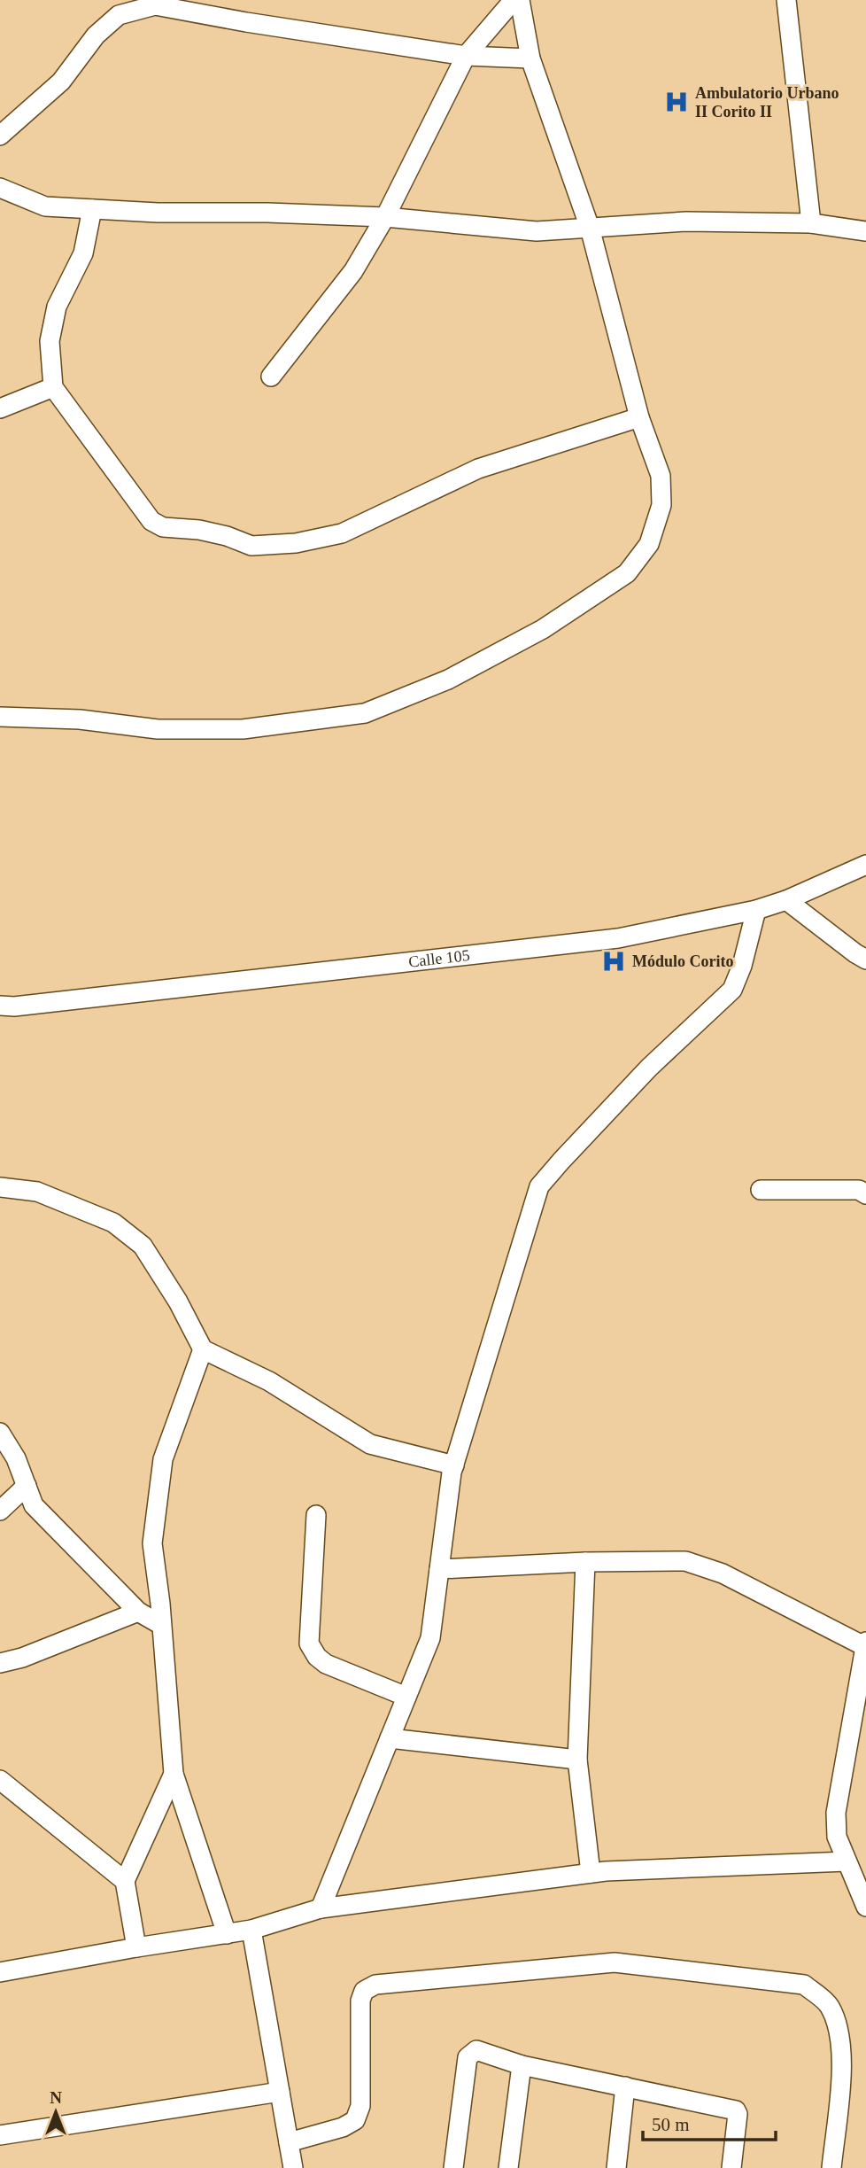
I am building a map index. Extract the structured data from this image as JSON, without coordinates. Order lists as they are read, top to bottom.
{
  "streets": {
    "street": ["Calle 105"]
  },
  "places": {
    "hospital": ["Ambulatorio Urbano II Corito II", "Módulo Corito"]
  },
  "scale_bar": "50 m",
  "north": "top"
}
